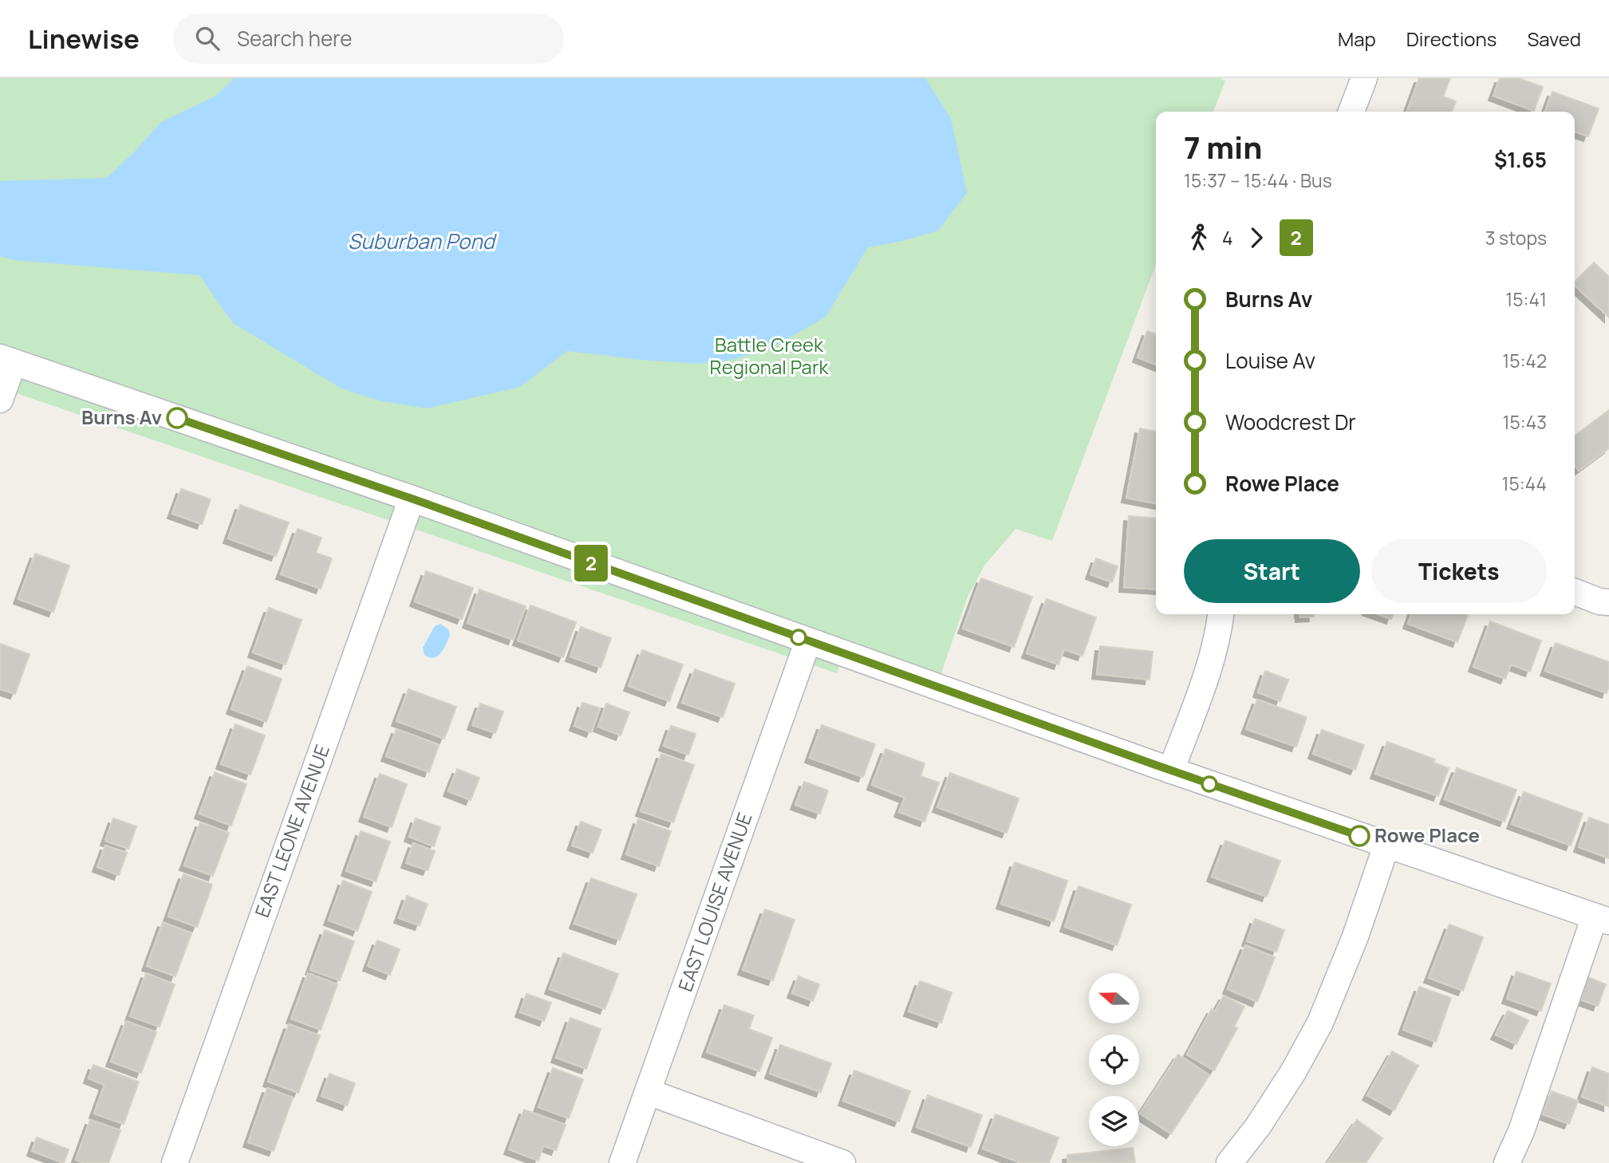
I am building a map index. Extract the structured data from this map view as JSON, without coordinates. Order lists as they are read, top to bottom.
{
  "streets": {
    "street": ["EAST LEONE AVENUE", "EAST LOUISE AVENUE"]
  },
  "water": ["Suburban Pond"],
  "parks": ["Battle Creek Regional Park"],
  "places": ["Burns Av", "Rowe Place"],
  "lines": ["bus line 2"],
  "north": "left",
  "page": {
    "header": "Linewise",
    "search": "Search here",
    "nav": ["Map", "Directions", "Saved"],
    "on_map": "2",
    "heading": ["7 min", "15:37 – 15:44 · Bus", "$1.65"],
    "legs": ["4", "2", "3 stops"],
    "list": [
      {
        "name": "Burns Av",
        "value": "15:41"
      },
      {
        "name": "Louise Av",
        "value": "15:42"
      },
      {
        "name": "Woodcrest Dr",
        "value": "15:43"
      },
      {
        "name": "Rowe Place",
        "value": "15:44"
      }
    ],
    "buttons": ["Start", "Tickets"]
  }
}
